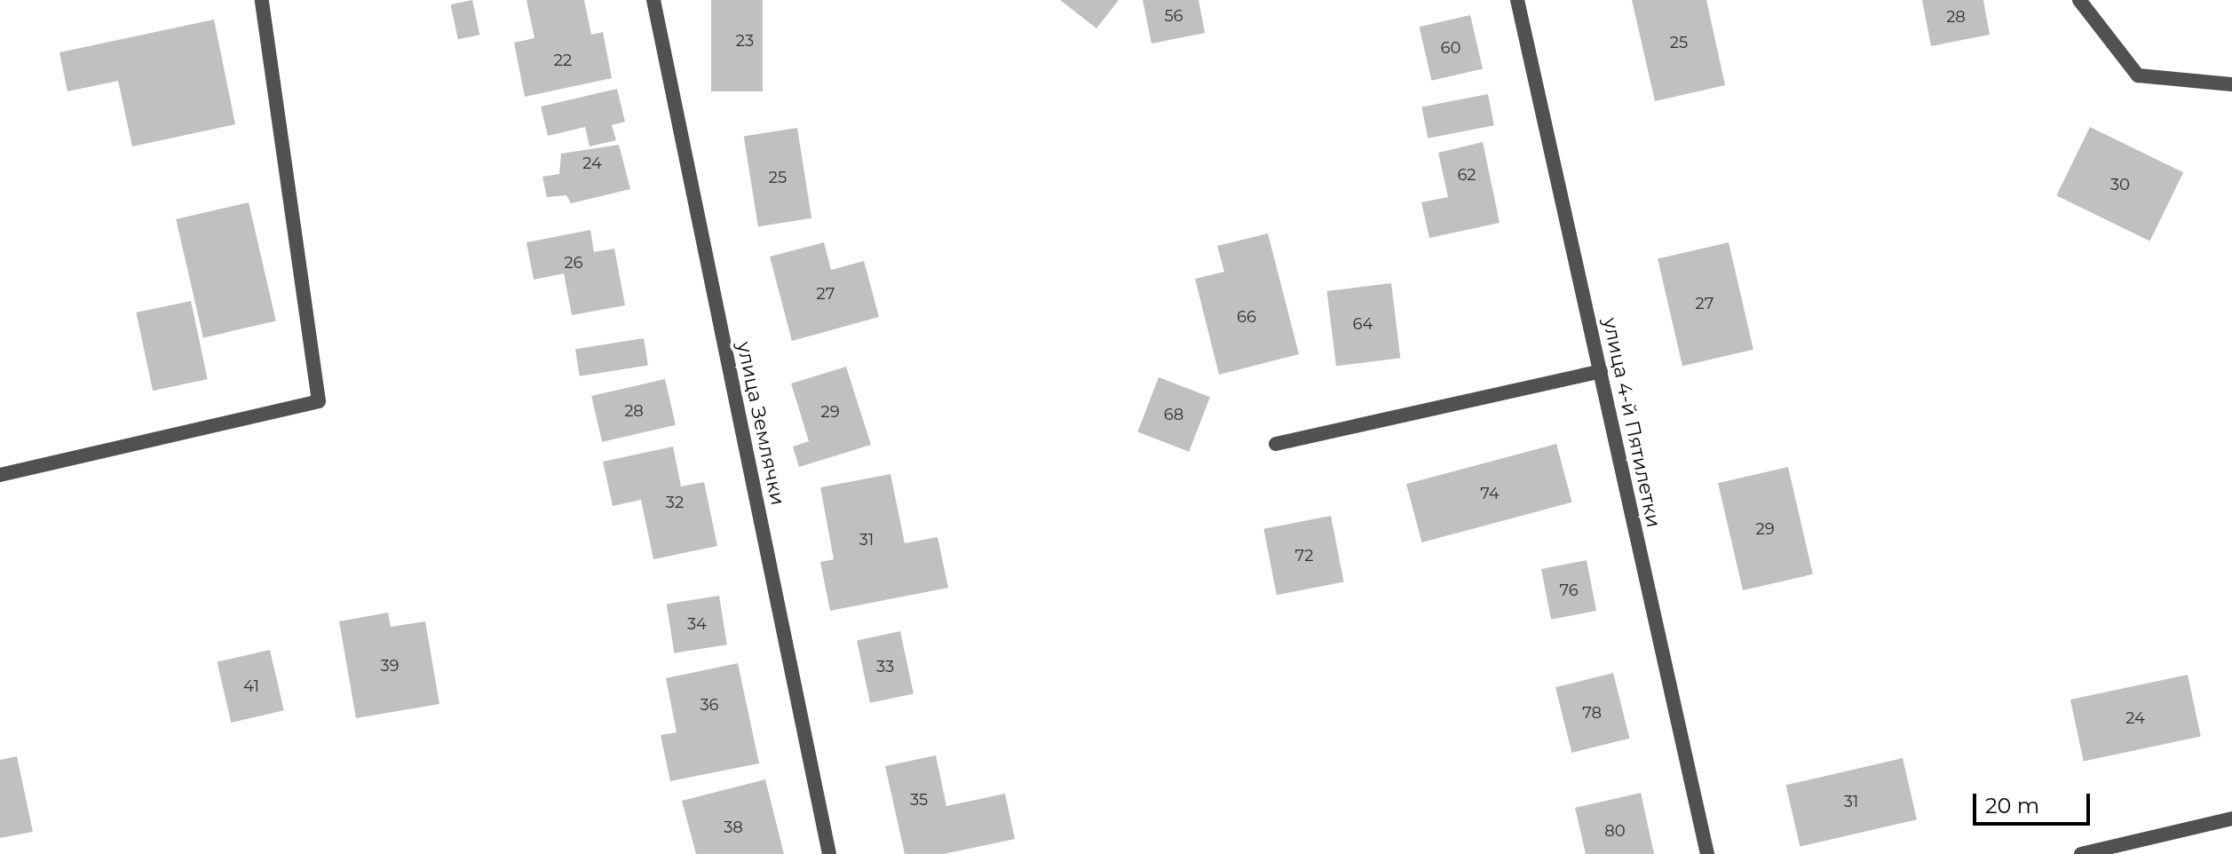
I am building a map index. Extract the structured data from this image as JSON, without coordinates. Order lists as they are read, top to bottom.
{
  "streets": {
    "street": ["улица 4-й Пятилетки", "улица Землячки"]
  },
  "house_numbers": [
    "56",
    "28",
    "23",
    "25",
    "60",
    "22",
    "24",
    "62",
    "25",
    "30",
    "26",
    "27",
    "27",
    "66",
    "64",
    "28",
    "29",
    "68",
    "74",
    "32",
    "29",
    "31",
    "72",
    "76",
    "34",
    "39",
    "33",
    "41",
    "36",
    "78",
    "24",
    "35",
    "31",
    "38",
    "80"
  ],
  "scale_bar": "20 m"
}
